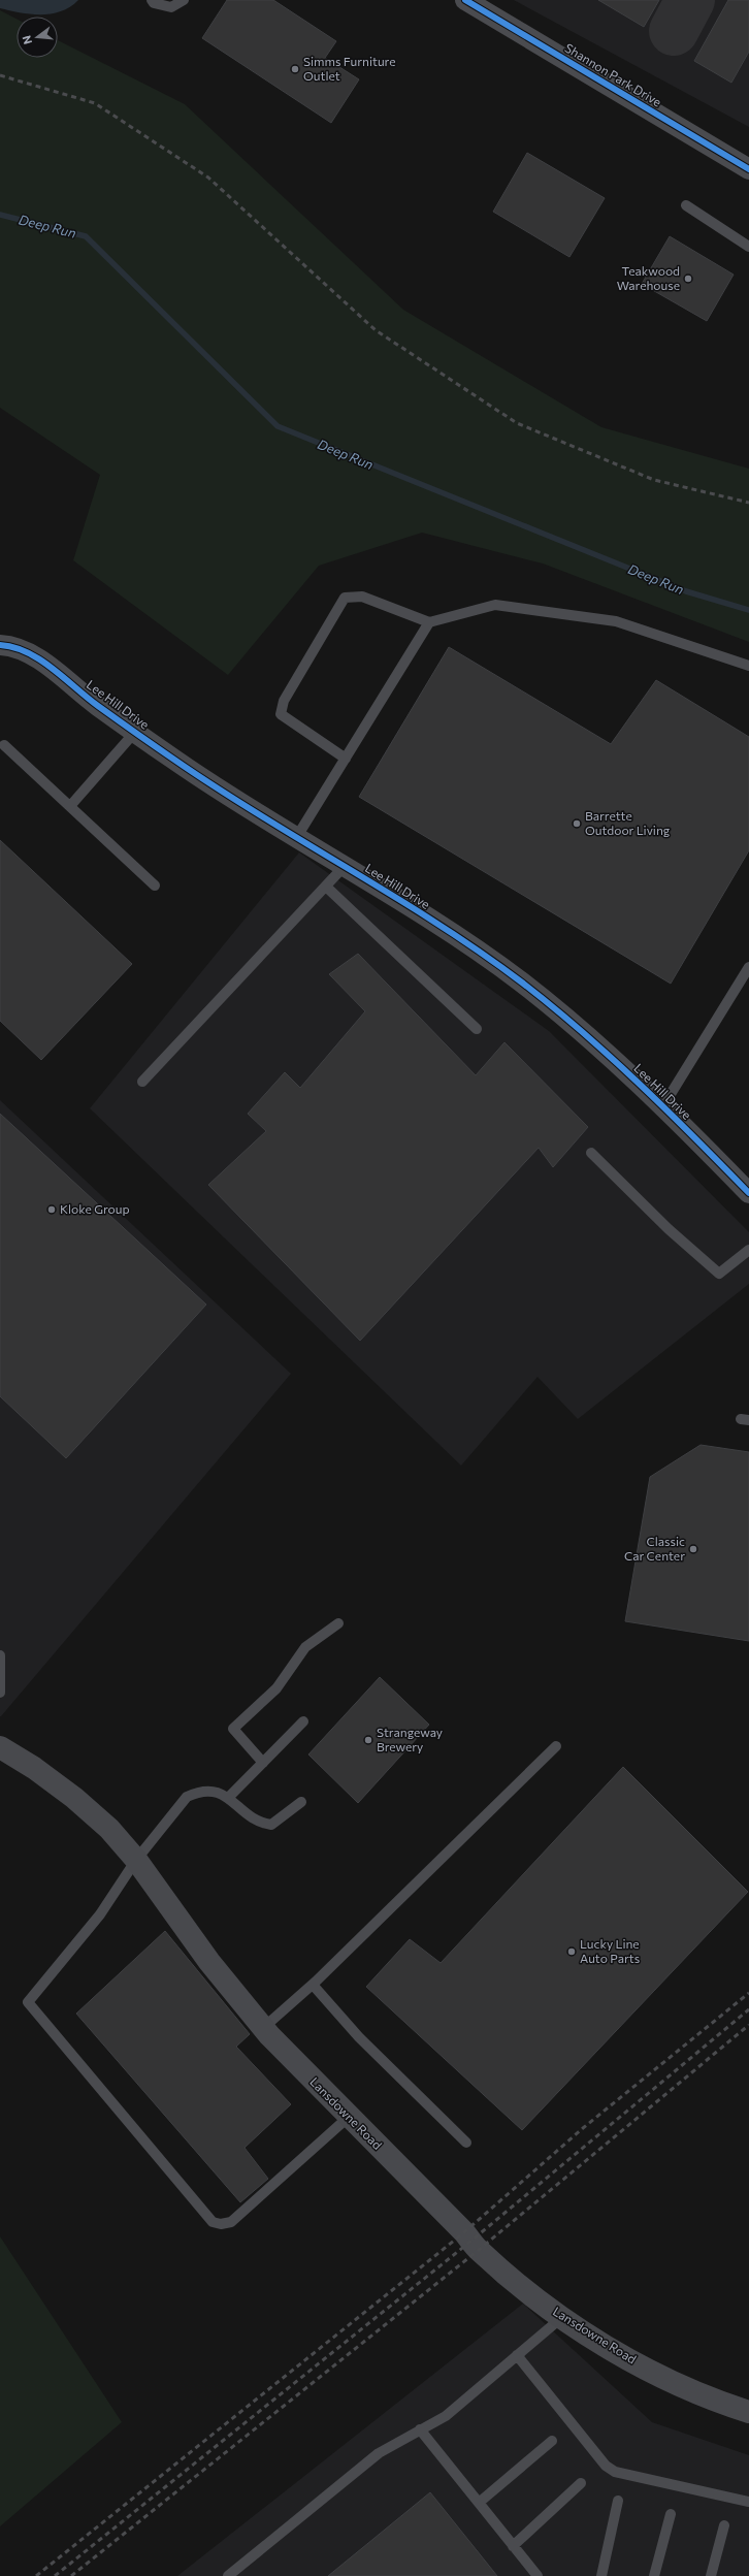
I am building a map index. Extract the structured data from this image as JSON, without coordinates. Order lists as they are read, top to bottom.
{
  "streets": {
    "main road": ["Lansdowne Road"],
    "street": ["Shannon Park Drive", "Lee Hill Drive"]
  },
  "water": ["Deep Run"],
  "places": [
    "Simms Furniture Outlet",
    "Teakwood Warehouse",
    "Barrette Outdoor Living",
    "Kloke Group",
    "Classic Car Center",
    "Strangeway Brewery",
    "Lucky Line Auto Parts"
  ],
  "north": "left"
}
